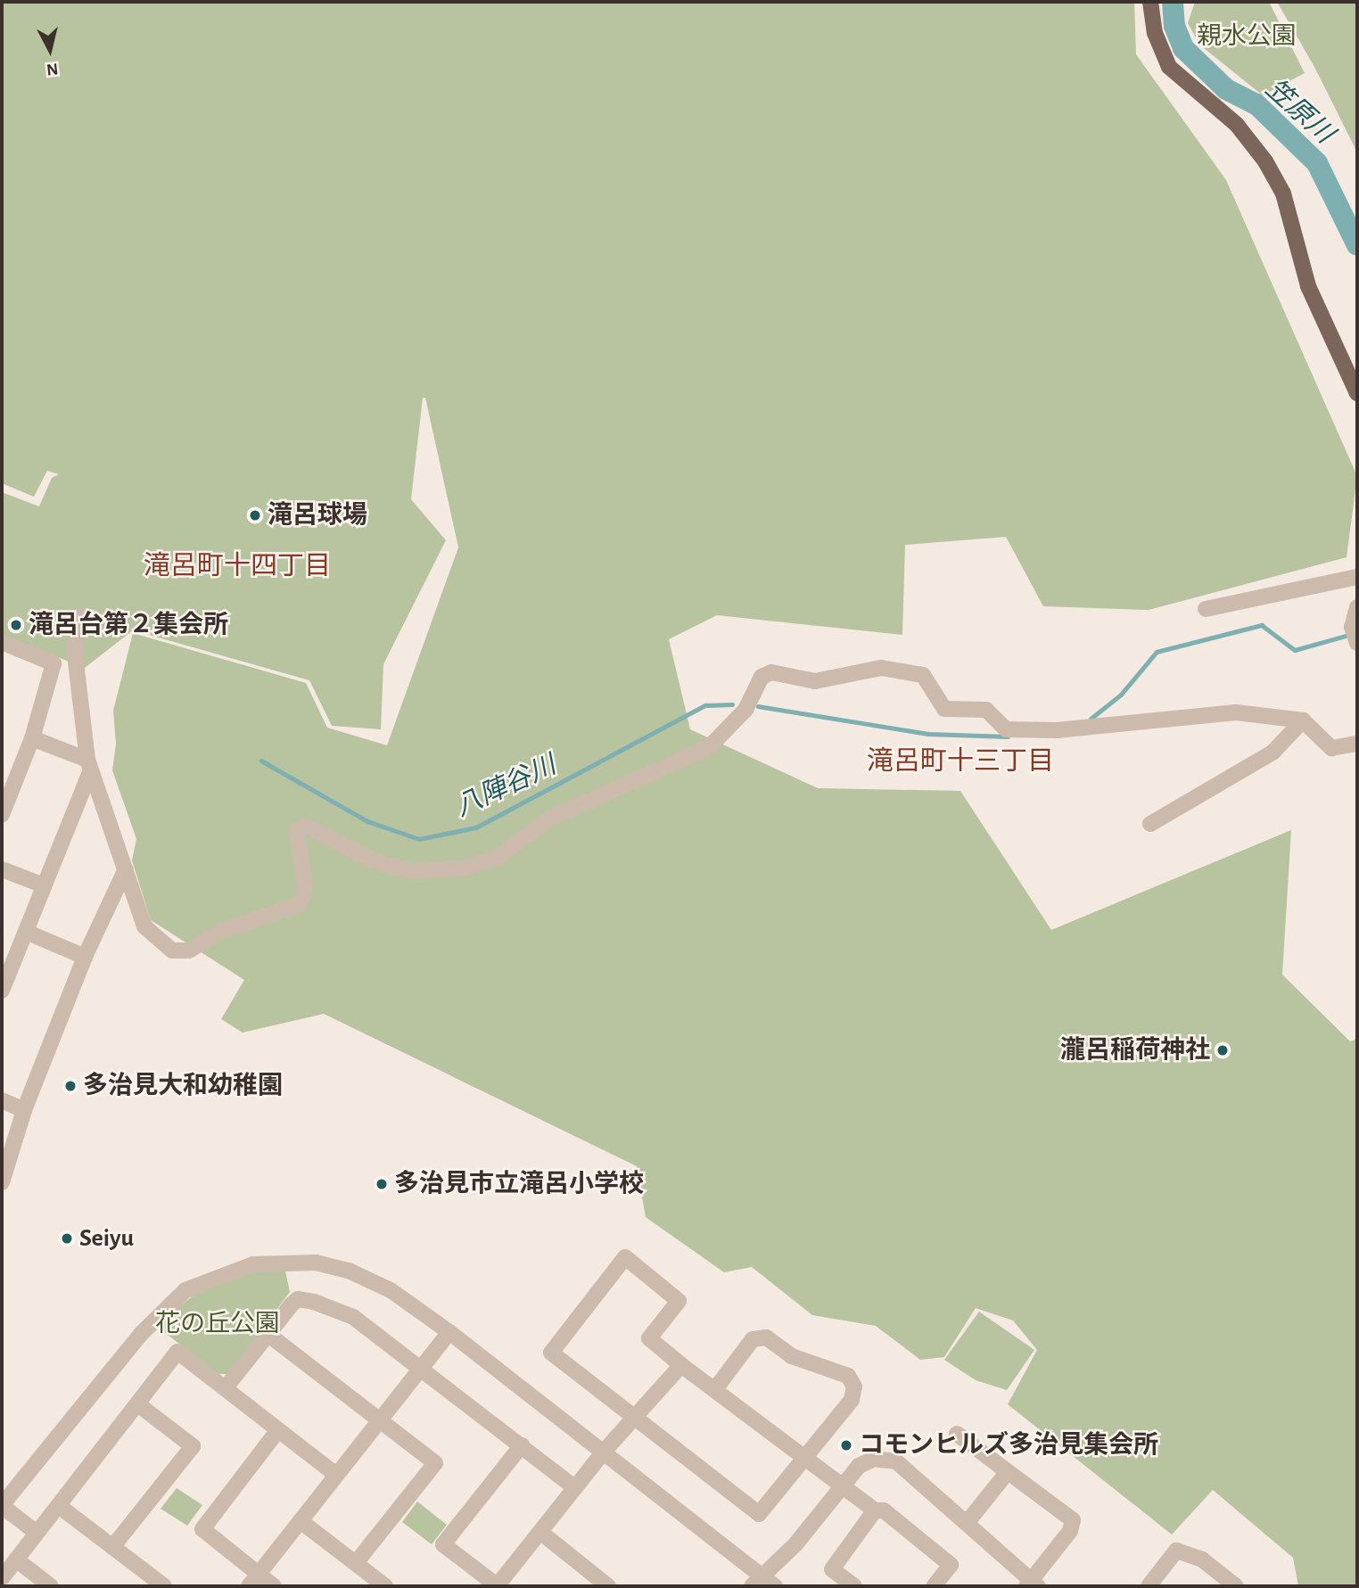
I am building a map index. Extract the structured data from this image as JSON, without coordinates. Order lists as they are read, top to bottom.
{
  "districts": ["滝呂町十四丁目", "滝呂町十三丁目"],
  "water": ["笠原川", "八陣谷川"],
  "parks": ["親水公園", "花の丘公園"],
  "places": [
    "滝呂球場",
    "滝呂台第２集会所",
    "瀧呂稲荷神社",
    "多治見大和幼稚園",
    "多治見市立滝呂小学校",
    "Seiyu",
    "コモンヒルズ多治見集会所"
  ],
  "north": "bottom"
}
